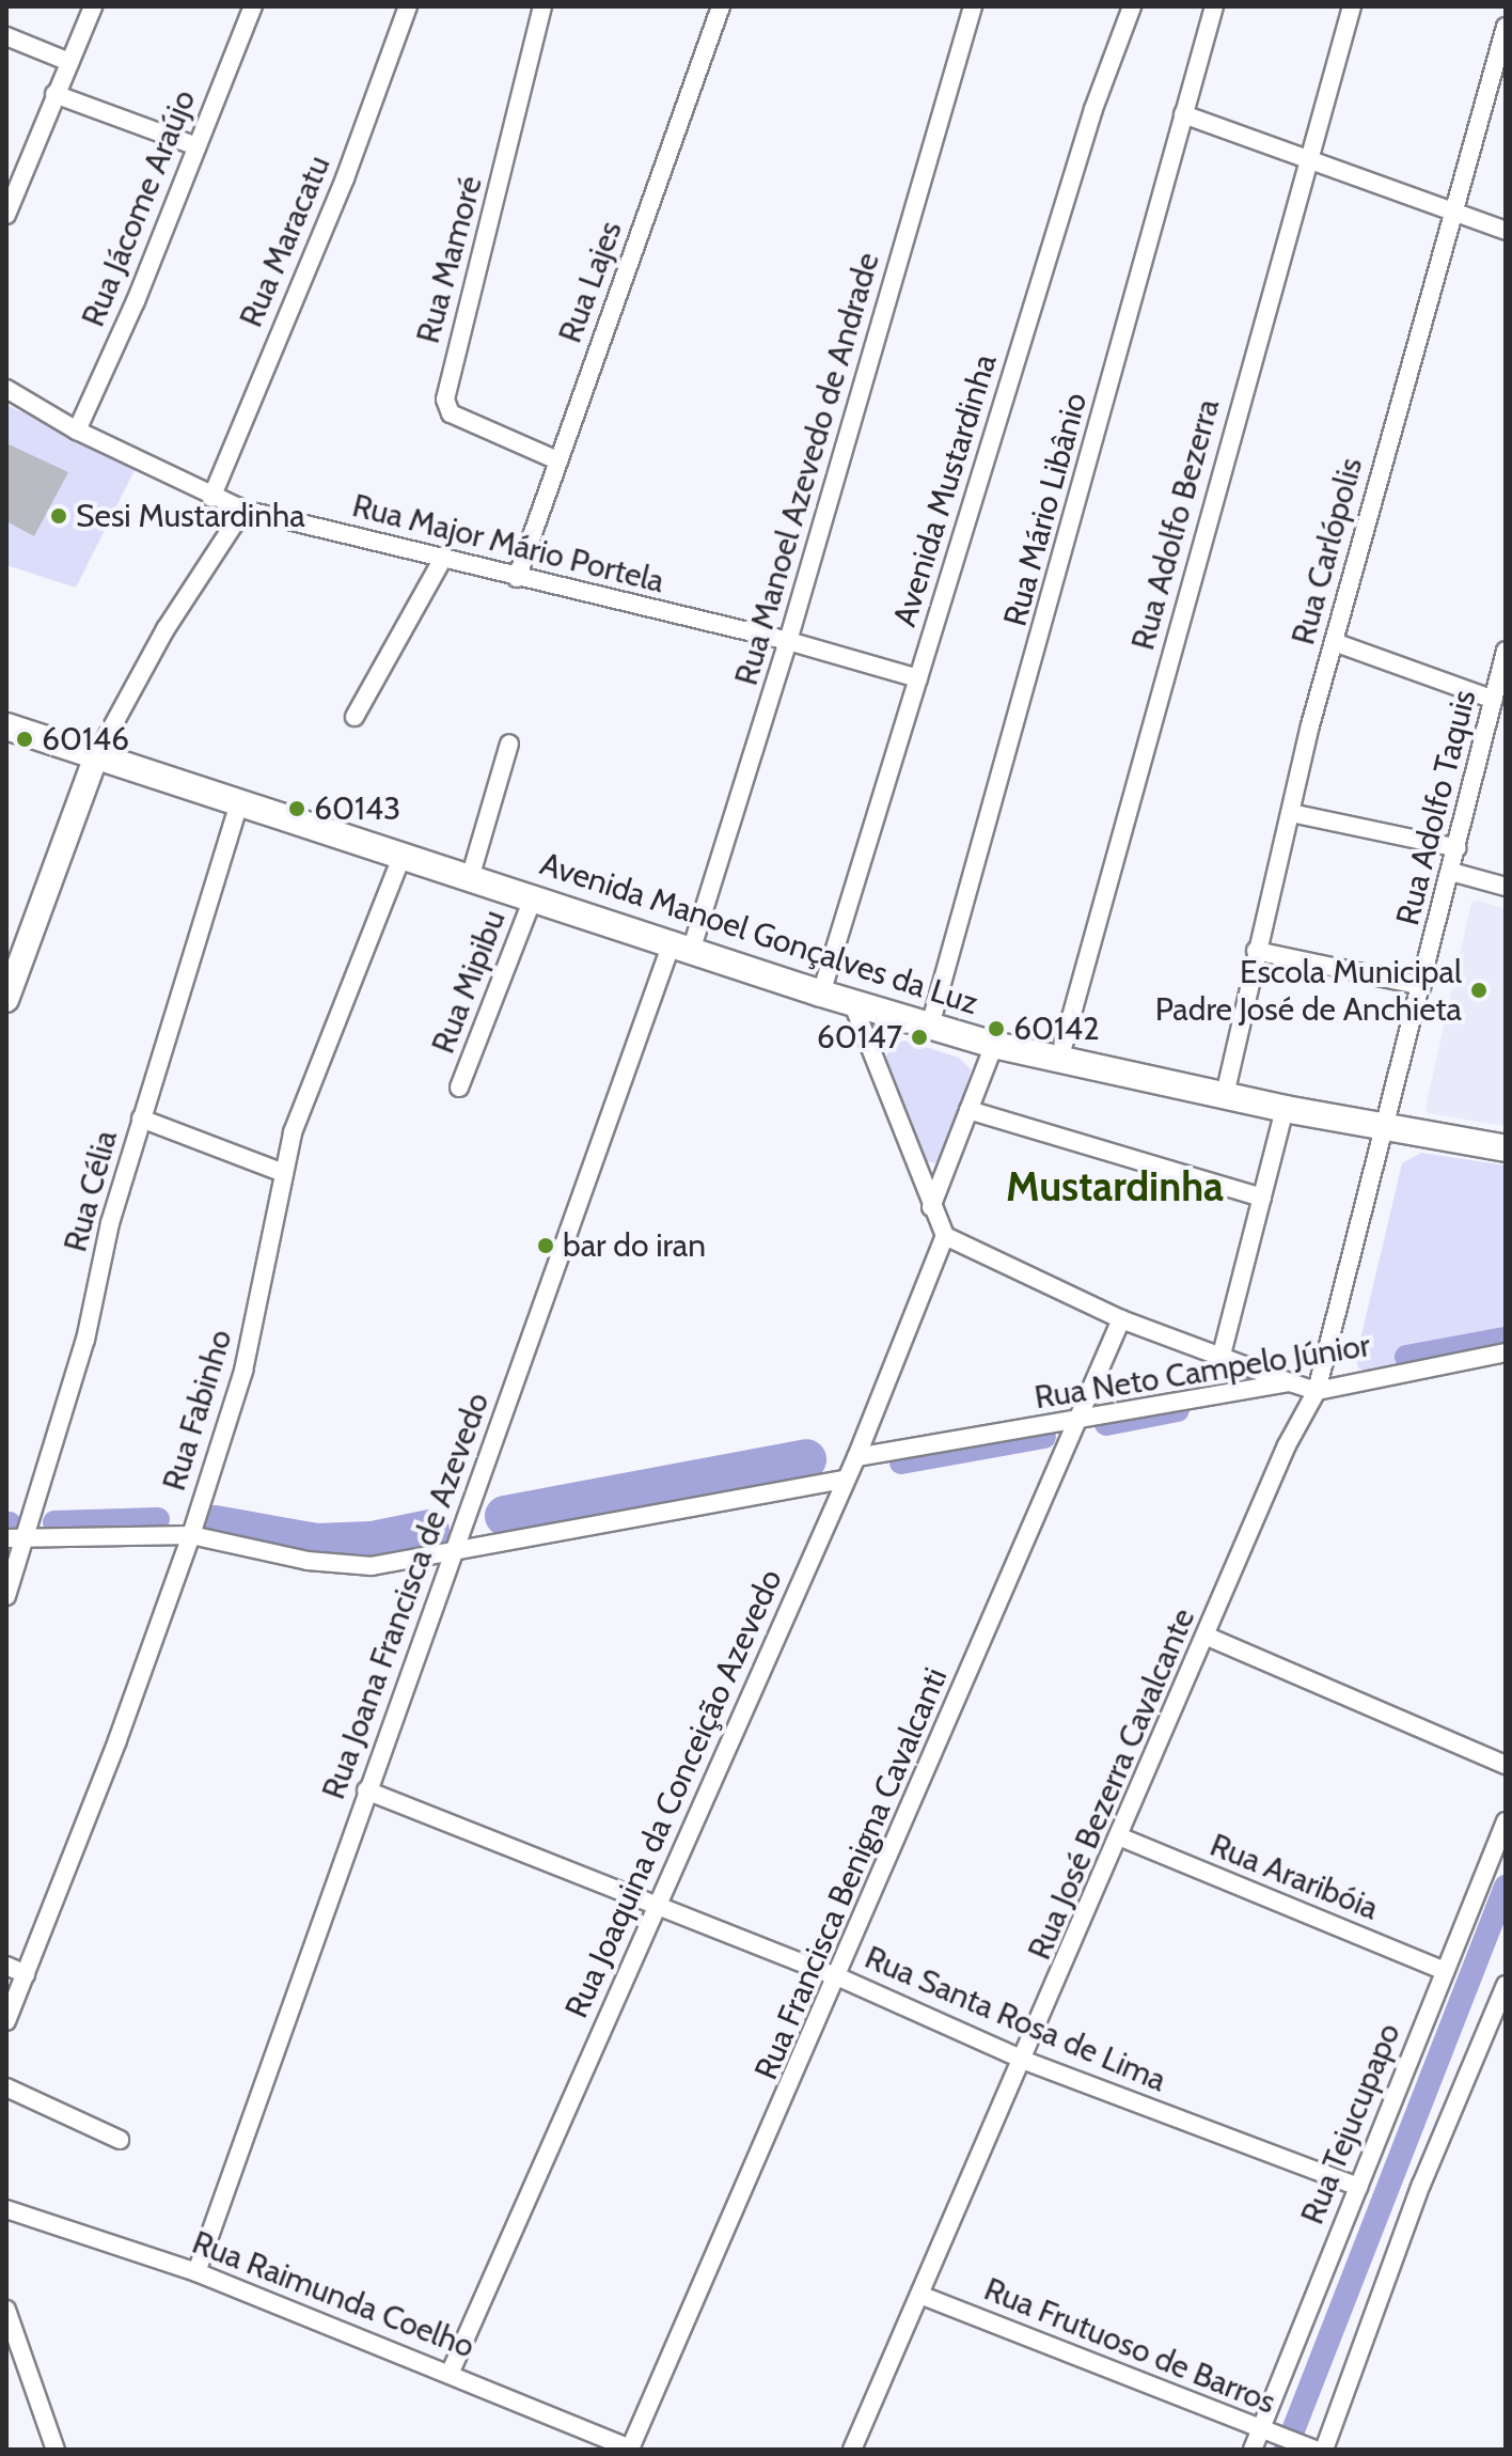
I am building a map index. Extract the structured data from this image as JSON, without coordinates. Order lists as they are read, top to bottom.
{
  "streets": {
    "main road": ["Avenida Manoel Gonçalves da Luz"],
    "street": [
      "Rua Jácome Araújo",
      "Rua Maracatu",
      "Rua Mamoré",
      "Rua Lajes",
      "Rua Manoel Azevedo de Andrade",
      "Avenida Mustardinha",
      "Rua Mário Libânio",
      "Rua Adolfo Bezerra",
      "Rua Major Mário Portela",
      "Rua Carlópolis",
      "Rua Adolfo Taquis",
      "Rua Mipibu",
      "Rua Célia",
      "Rua Neto Campelo Júnior",
      "Rua Fabinho",
      "Rua Joana Francisca de Azevedo",
      "Rua José Bezerra Cavalcante",
      "Rua Joaquina da Conceição Azevedo",
      "Rua Francisca Benigna Cavalcanti",
      "Rua Araribóia",
      "Rua Santa Rosa de Lima",
      "Rua Tejucupapo",
      "Rua Raimunda Coelho",
      "Rua Frutuoso de Barros"
    ]
  },
  "crossings": [
    ["Rua Jácome Araújo", "Rua Major Mário Portela"],
    ["Rua Maracatu", "Rua Major Mário Portela"],
    ["Rua Mamoré", "Rua Lajes"],
    ["Rua Lajes", "Rua Major Mário Portela"],
    ["Rua Manoel Azevedo de Andrade", "Rua Major Mário Portela"],
    ["Rua Manoel Azevedo de Andrade", "Avenida Manoel Gonçalves da Luz"],
    ["Rua Manoel Azevedo de Andrade", "Rua Joana Francisca de Azevedo"],
    ["Avenida Mustardinha", "Rua Major Mário Portela"],
    ["Avenida Mustardinha", "Avenida Manoel Gonçalves da Luz"],
    ["Rua Mário Libânio", "Avenida Manoel Gonçalves da Luz"],
    ["Rua Adolfo Bezerra", "Avenida Manoel Gonçalves da Luz"],
    ["Rua Carlópolis", "Avenida Manoel Gonçalves da Luz"],
    ["Rua Adolfo Taquis", "Avenida Manoel Gonçalves da Luz"],
    ["Rua Adolfo Taquis", "Rua José Bezerra Cavalcante"],
    ["Avenida Manoel Gonçalves da Luz", "Rua Mipibu"],
    ["Avenida Manoel Gonçalves da Luz", "Rua Célia"],
    ["Avenida Manoel Gonçalves da Luz", "Rua Fabinho"],
    ["Avenida Manoel Gonçalves da Luz", "Rua Joana Francisca de Azevedo"],
    ["Avenida Manoel Gonçalves da Luz", "Rua José Bezerra Cavalcante"],
    ["Rua Neto Campelo Júnior", "Rua José Bezerra Cavalcante"],
    ["Rua Neto Campelo Júnior", "Rua Joaquina da Conceição Azevedo"],
    ["Rua Neto Campelo Júnior", "Rua Francisca Benigna Cavalcanti"],
    ["Rua Joana Francisca de Azevedo", "Rua Santa Rosa de Lima"],
    ["Rua Joana Francisca de Azevedo", "Rua Raimunda Coelho"],
    ["Rua José Bezerra Cavalcante", "Rua Araribóia"],
    ["Rua José Bezerra Cavalcante", "Rua Santa Rosa de Lima"],
    ["Rua José Bezerra Cavalcante", "Rua Frutuoso de Barros"],
    ["Rua Joaquina da Conceição Azevedo", "Rua Santa Rosa de Lima"],
    ["Rua Joaquina da Conceição Azevedo", "Rua Raimunda Coelho"],
    ["Rua Francisca Benigna Cavalcanti", "Rua Santa Rosa de Lima"],
    ["Rua Francisca Benigna Cavalcanti", "Rua Raimunda Coelho"],
    ["Rua Araribóia", "Rua Tejucupapo"],
    ["Rua Santa Rosa de Lima", "Rua Tejucupapo"],
    ["Rua Tejucupapo", "Rua Frutuoso de Barros"]
  ],
  "districts": ["Mustardinha"],
  "places": [
    "Sesi Mustardinha",
    "60146",
    "60143",
    "Escola Municipal Padre José de Anchieta",
    "60142",
    "60147",
    "bar do iran"
  ]
}
